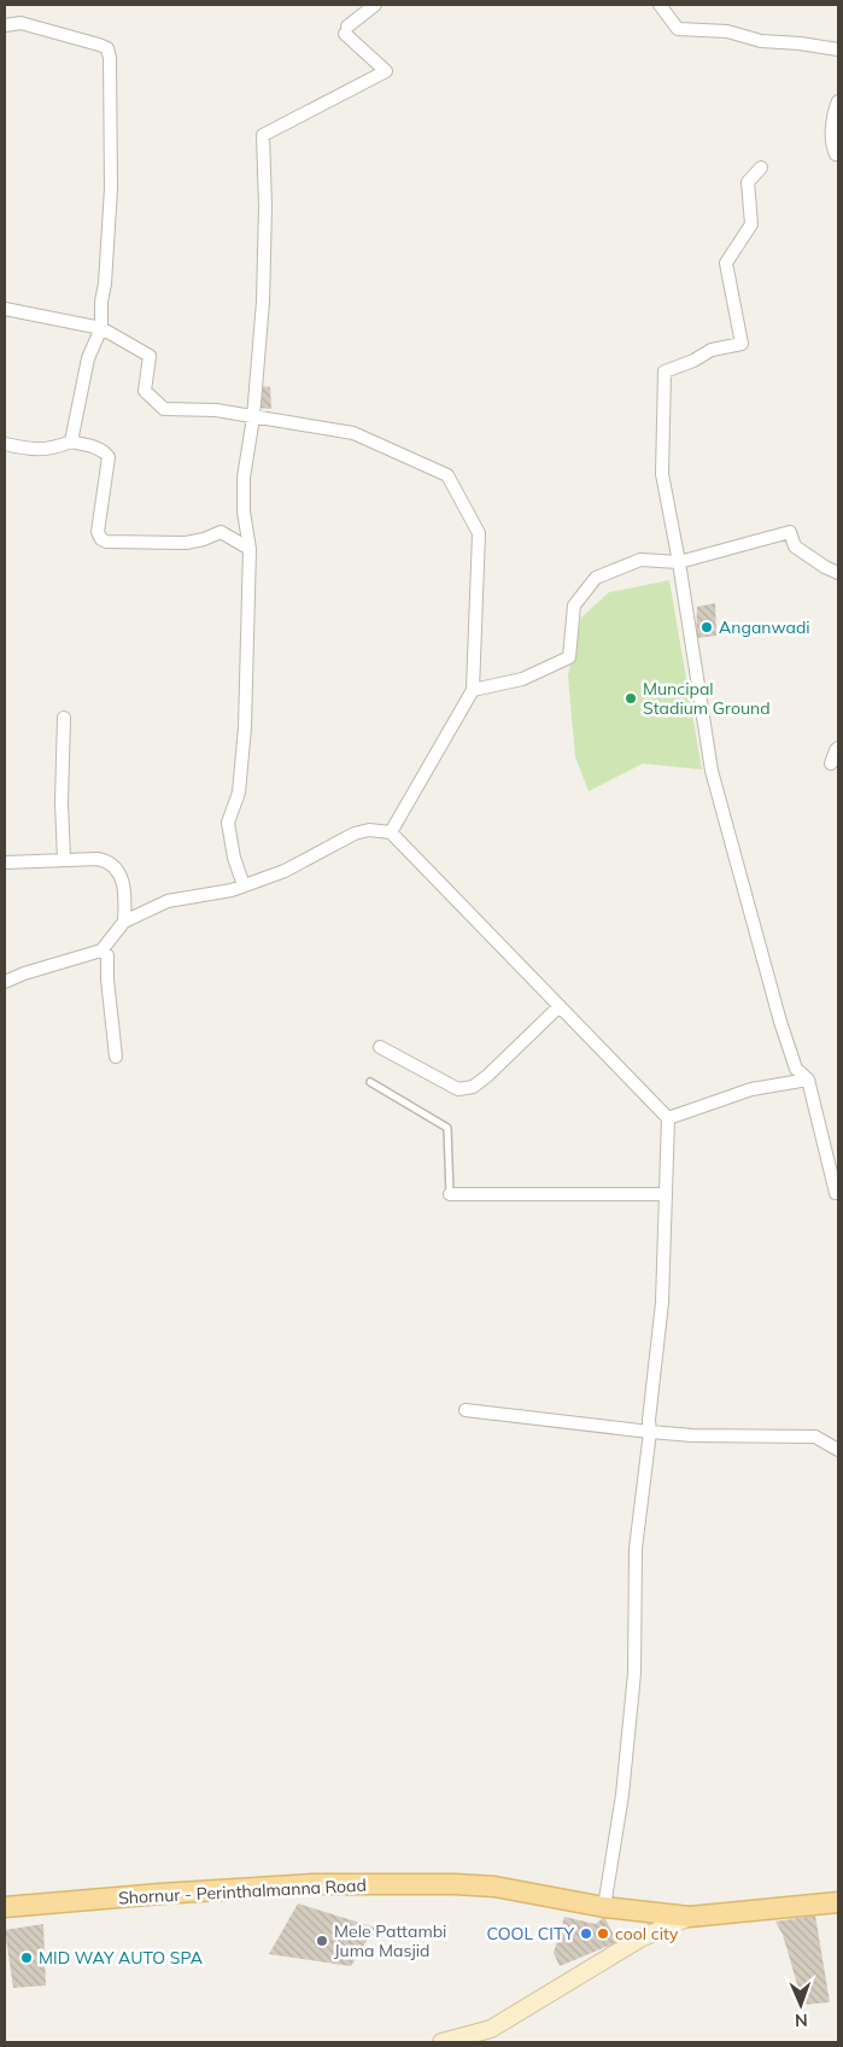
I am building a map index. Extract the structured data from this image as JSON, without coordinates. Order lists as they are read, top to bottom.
{
  "streets": {
    "main road": ["Shornur - Perinthalmanna Road"]
  },
  "places": [
    "Anganwadi",
    "Muncipal Stadium Ground",
    "COOL CITY",
    "cool city",
    "Mele Pattambi Juma Masjid",
    "MID WAY AUTO SPA"
  ],
  "north": "bottom"
}
